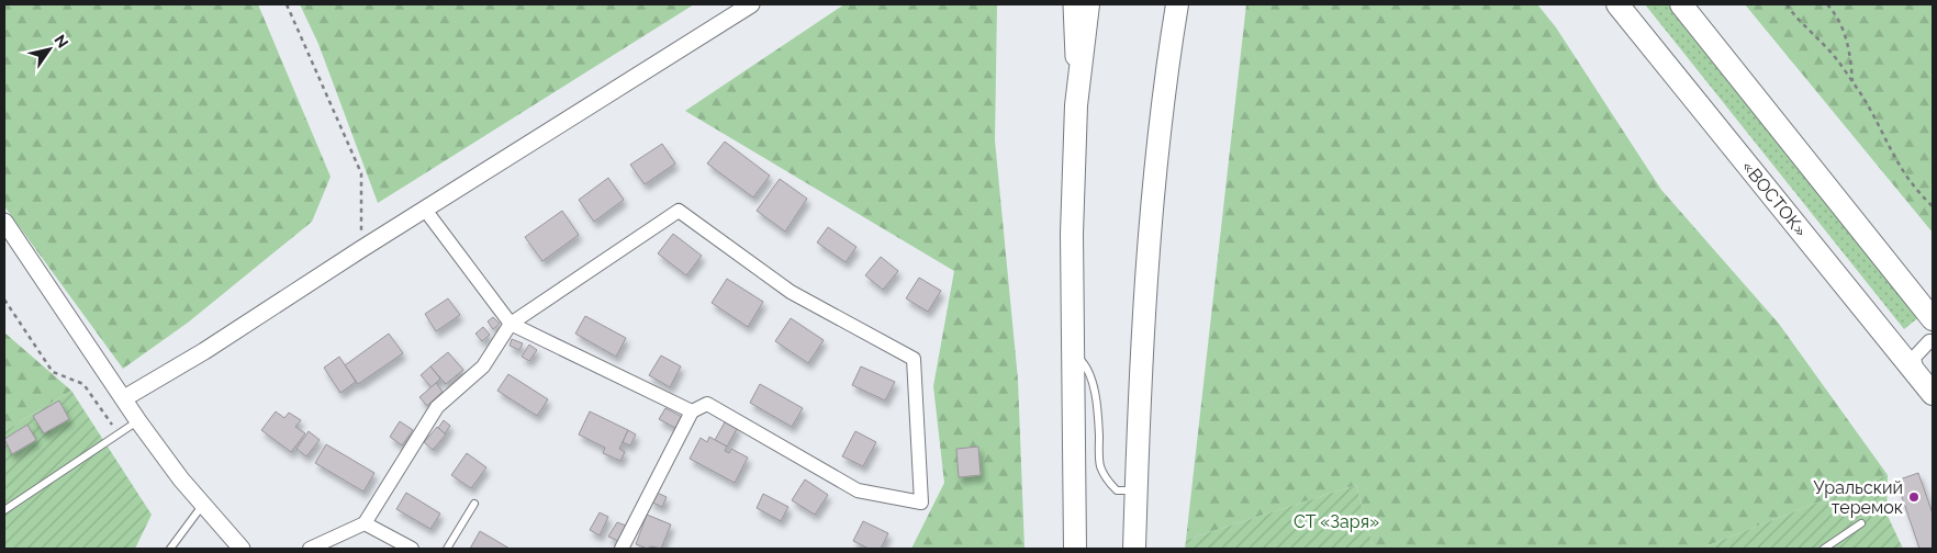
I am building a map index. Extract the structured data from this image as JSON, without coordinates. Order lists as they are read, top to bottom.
{
  "streets": {
    "main road": ["«ВОСТОК»"]
  },
  "parks": ["СТ «Заря»"],
  "places": ["Уральский теремок"],
  "north": "top right"
}
